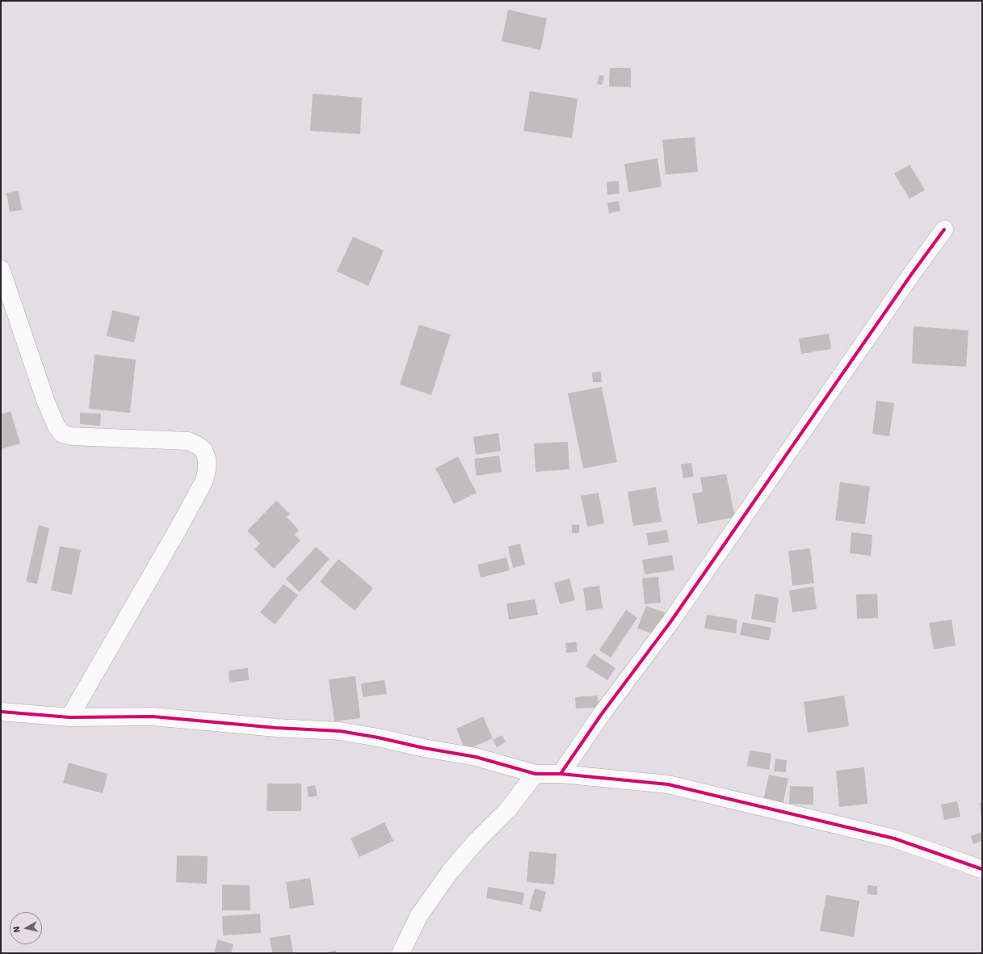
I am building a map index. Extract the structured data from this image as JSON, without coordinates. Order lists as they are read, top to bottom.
{
  "north": "left"
}
